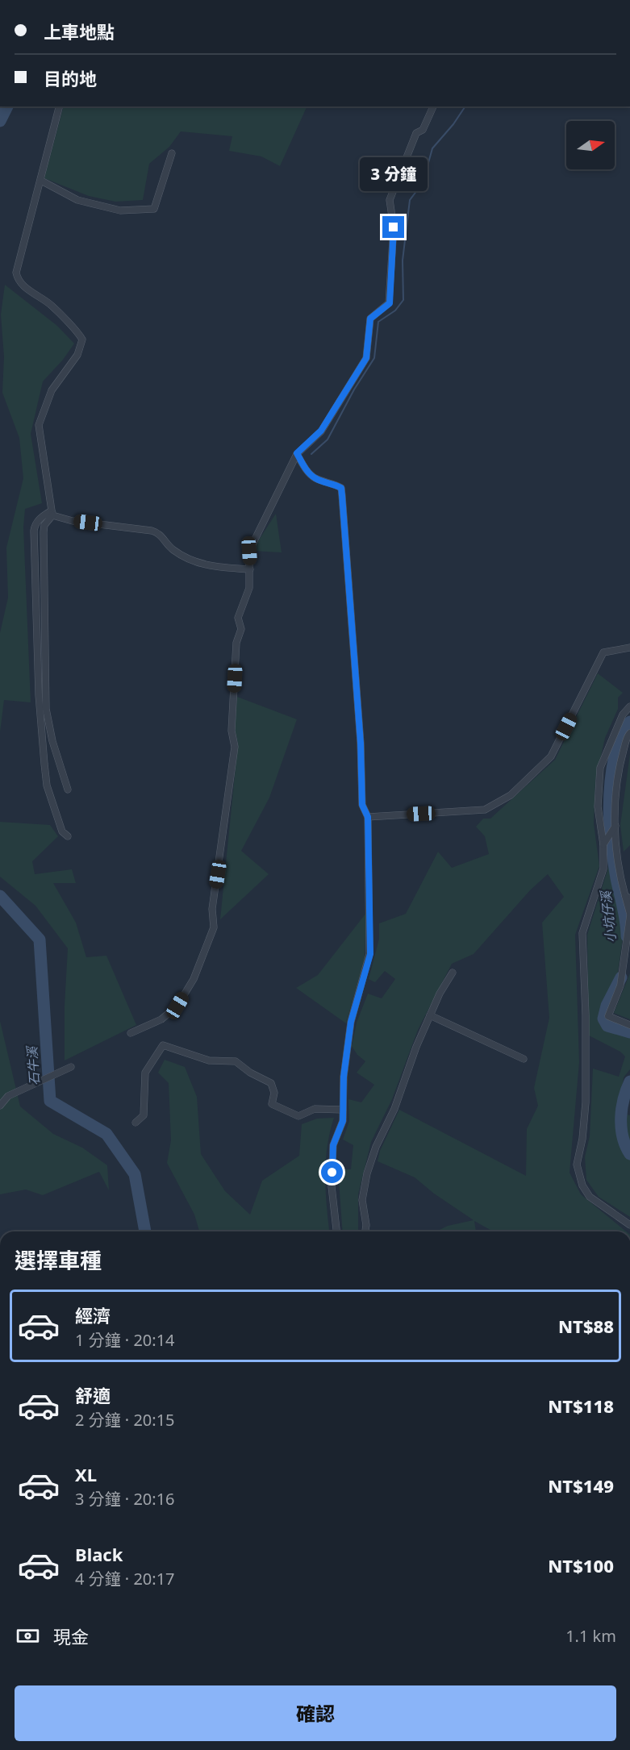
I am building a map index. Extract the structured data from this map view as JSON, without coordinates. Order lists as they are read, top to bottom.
{
  "water": ["小坑仔溪", "石牛溪"],
  "north": "right",
  "page": {
    "banner": ["上車地點", "目的地"],
    "bubble": "3 分鐘",
    "heading": "選擇車種",
    "list": [
      {
        "name": "經濟",
        "note": "1 分鐘 · 20:14",
        "value": "NT$88"
      },
      {
        "name": "舒適",
        "note": "2 分鐘 · 20:15",
        "value": "NT$118"
      },
      {
        "name": "XL",
        "note": "3 分鐘 · 20:16",
        "value": "NT$149"
      },
      {
        "name": "Black",
        "note": "4 分鐘 · 20:17",
        "value": "NT$100"
      }
    ],
    "pay": ["現金", "1.1 km"],
    "buttons": "確認"
  }
}
